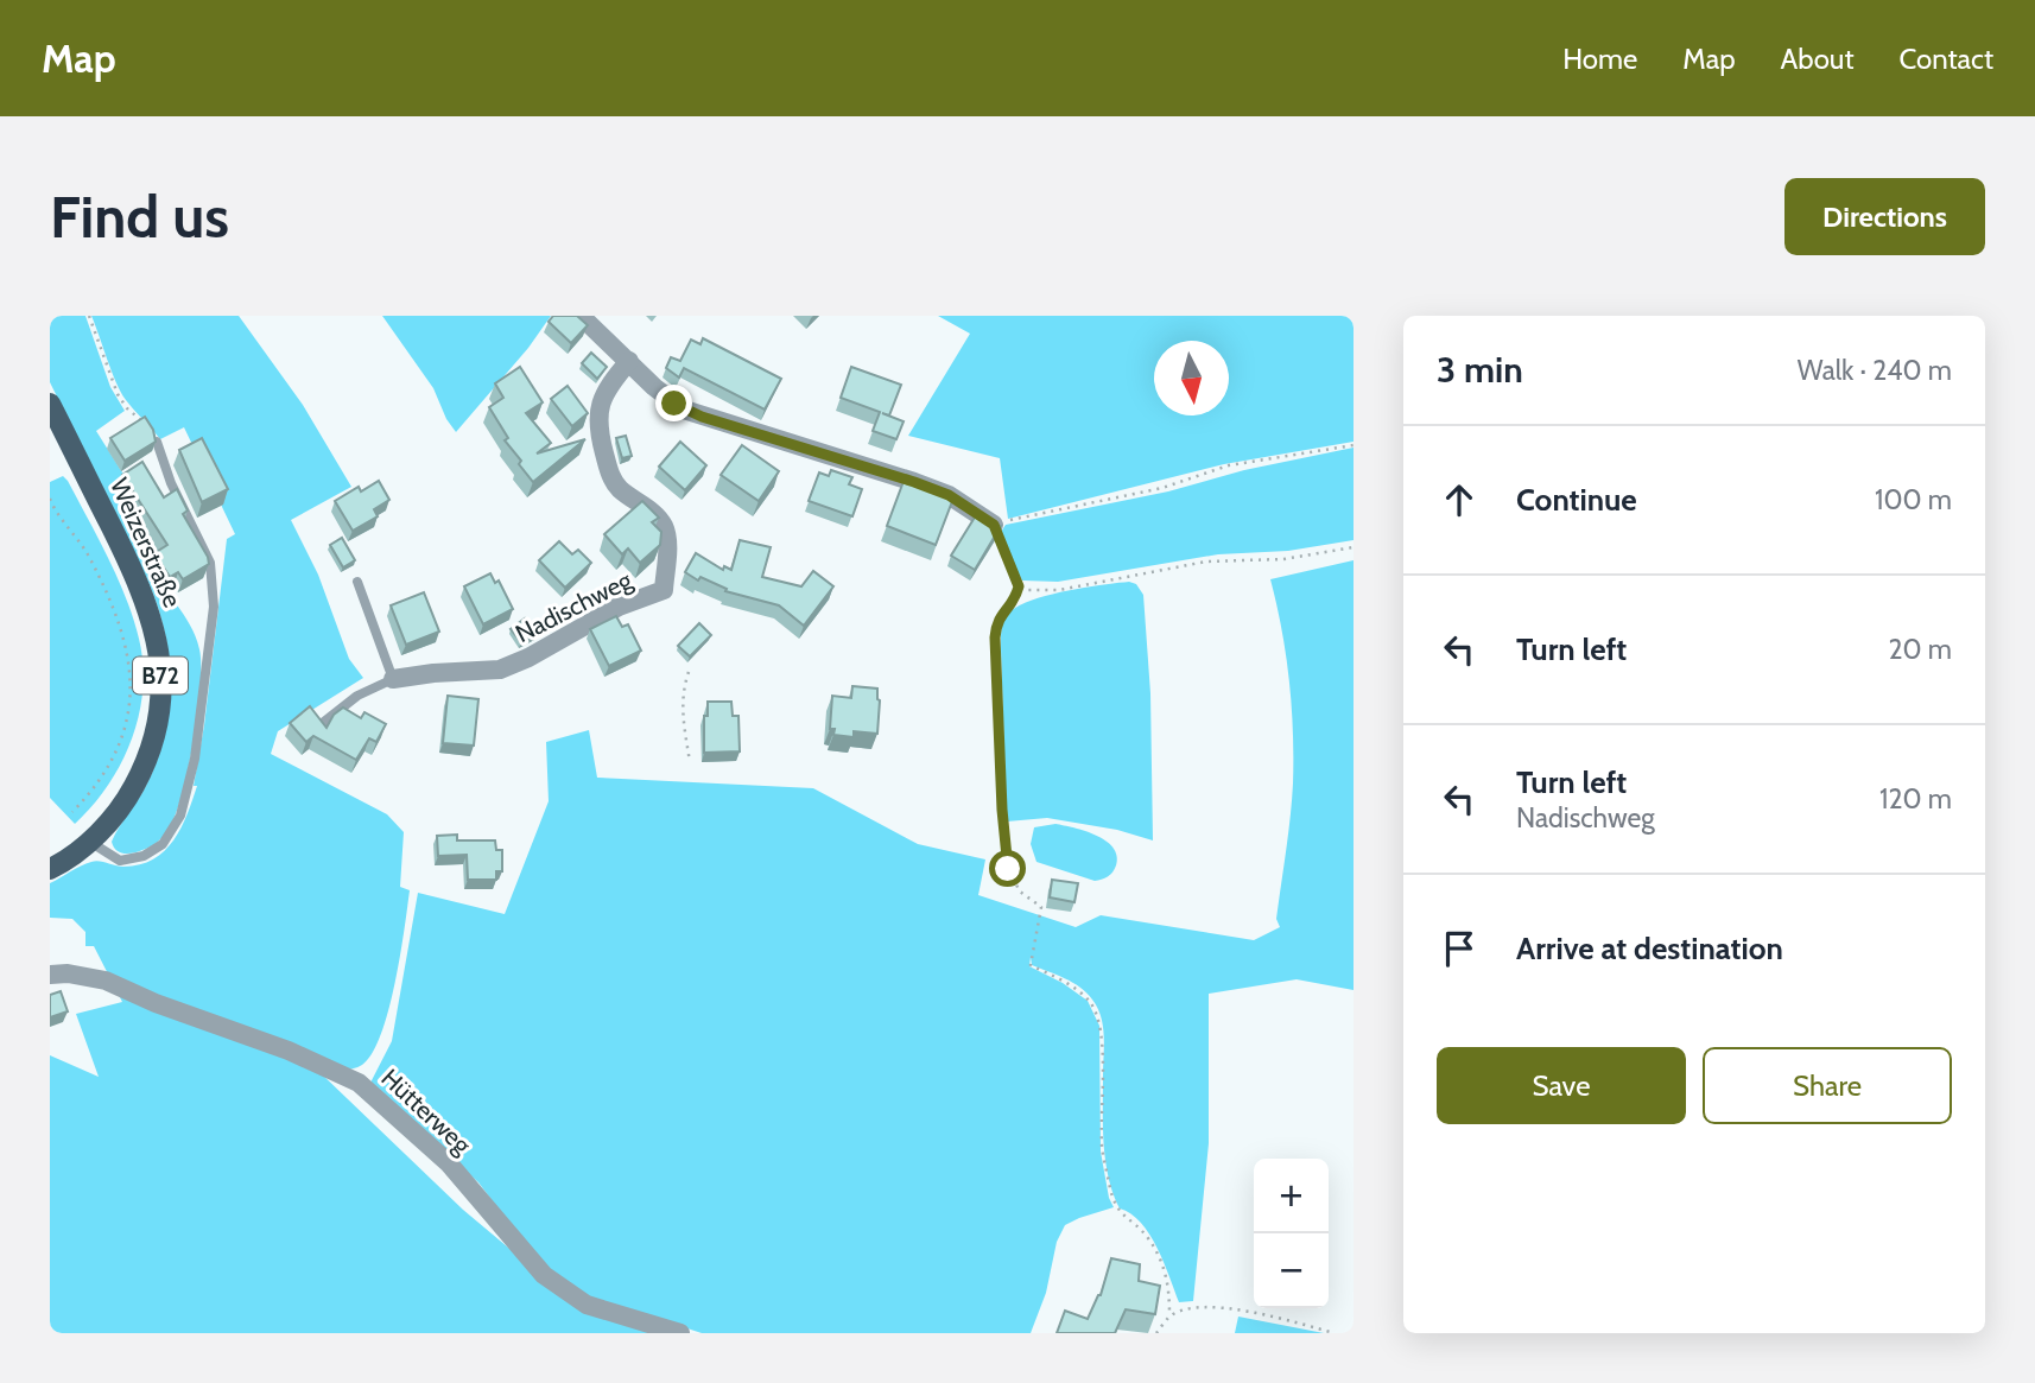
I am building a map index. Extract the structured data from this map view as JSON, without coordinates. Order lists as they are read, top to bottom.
{
  "streets": {
    "main road": ["Weizerstraße", "B72"],
    "street": ["Nadischweg", "Hütterweg"]
  },
  "north": "bottom",
  "page": {
    "header": "Map",
    "nav": [
      "Home",
      "Map",
      "About",
      "Contact"
    ],
    "buttons": [
      "Directions",
      ["Save", "Share"]
    ],
    "title": "Find us",
    "heading": ["3 min", "Walk · 240 m"],
    "list": [
      ["Continue", "100 m"],
      ["Turn left", "20 m"],
      ["Turn left", "Nadischweg", "120 m"],
      "Arrive at destination"
    ],
    "map_buttons": ["+", "−"]
  }
}
